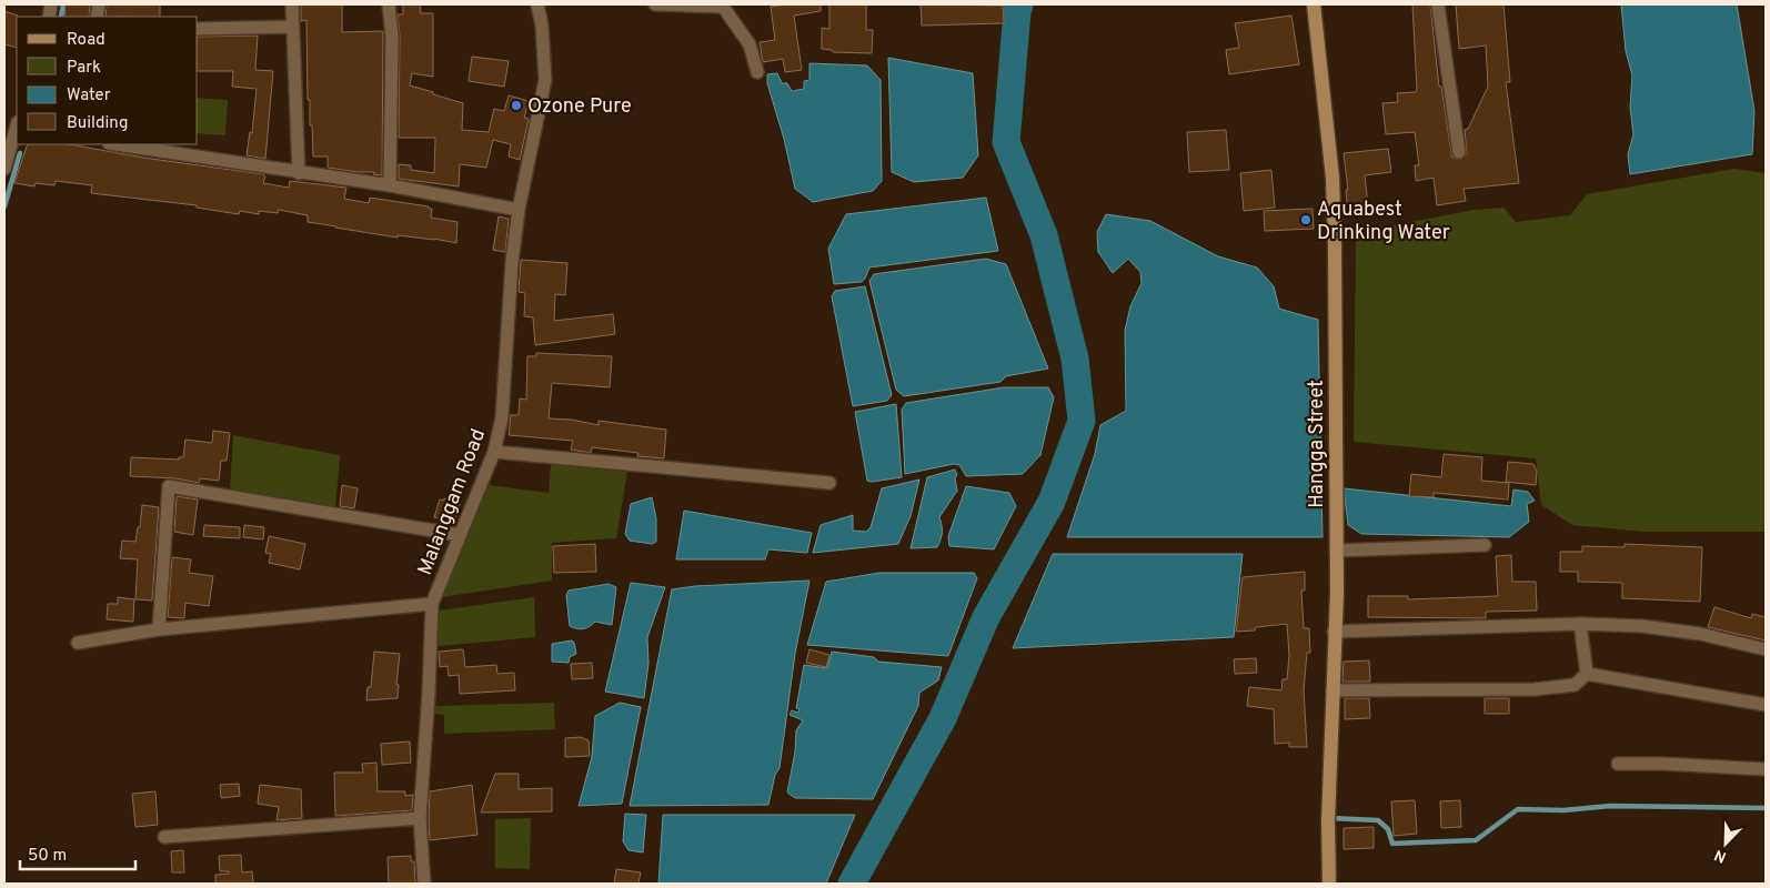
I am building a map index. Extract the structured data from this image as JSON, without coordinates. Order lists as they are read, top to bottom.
{
  "streets": {
    "street": ["Hangga Street", "Malanggam Road"]
  },
  "places": ["Ozone Pure", "Aquabest Drinking Water"],
  "legend": [
    "Road",
    "Park",
    "Water",
    "Building"
  ],
  "scale_bar": "50 m",
  "north": "bottom left"
}
